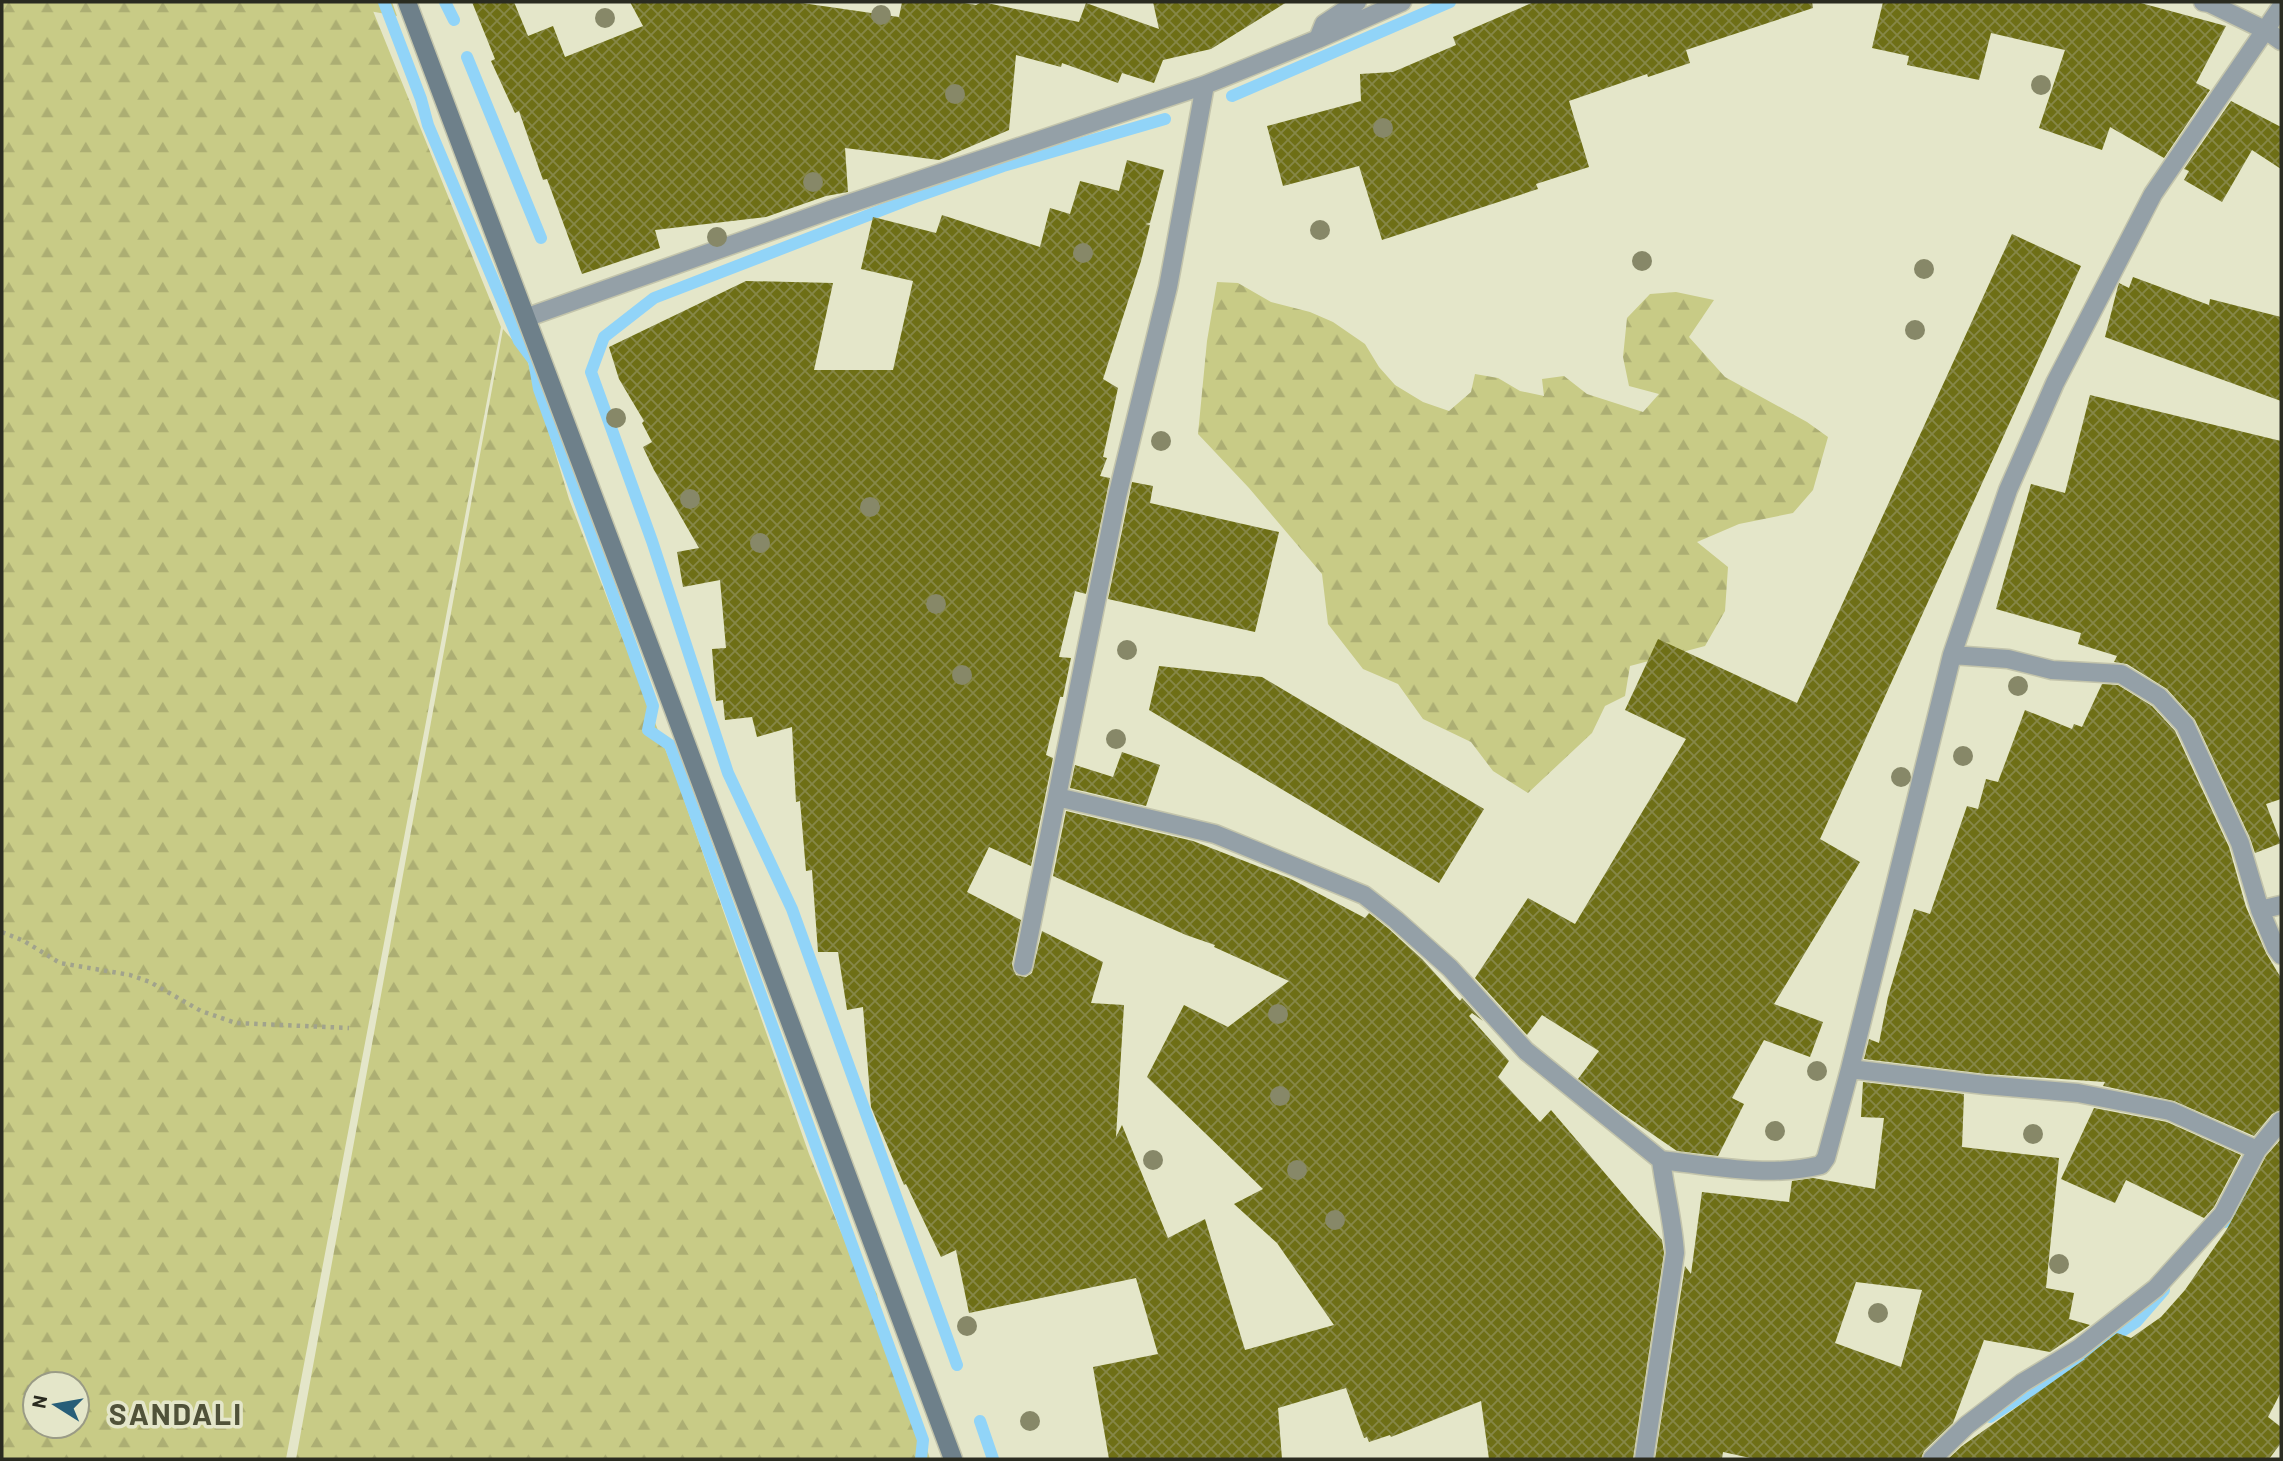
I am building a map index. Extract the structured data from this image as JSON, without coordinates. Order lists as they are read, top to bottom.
{
  "districts": ["SANDALI"],
  "north": "left"
}
